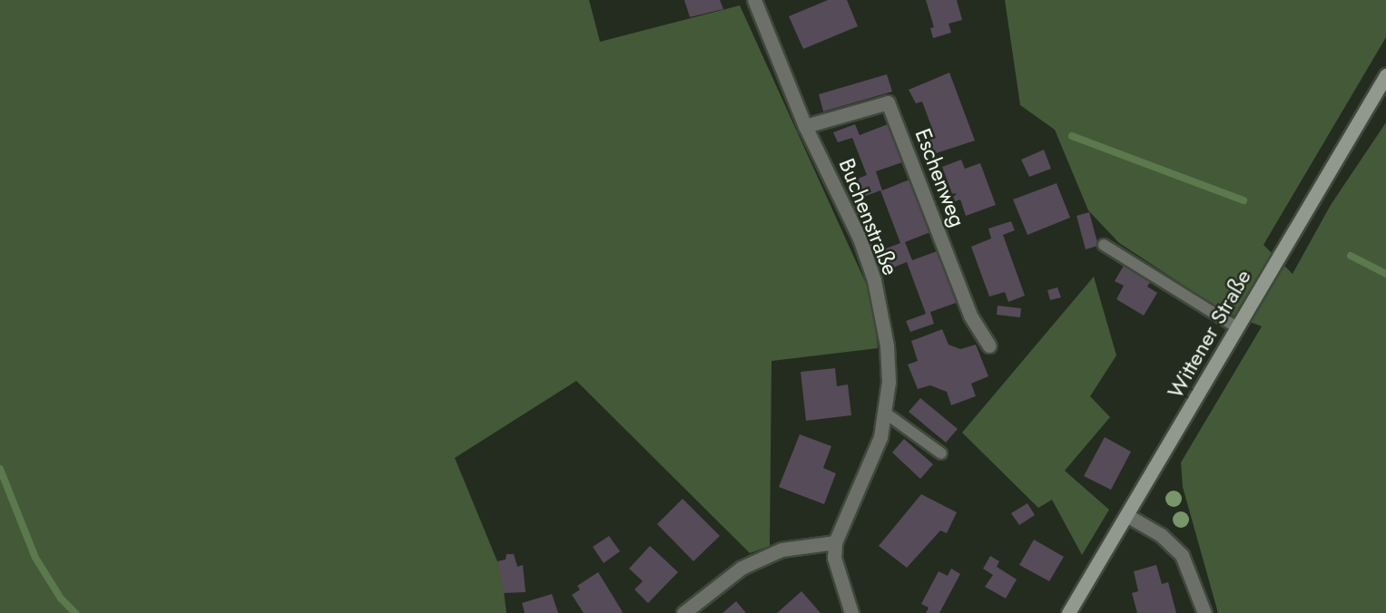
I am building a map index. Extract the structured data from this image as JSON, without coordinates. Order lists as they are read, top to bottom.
{
  "streets": {
    "main road": ["Wittener Straße"],
    "street": ["Eschenweg", "Buchenstraße"]
  },
  "crossings": [
    ["Eschenweg", "Buchenstraße"]
  ]
}
